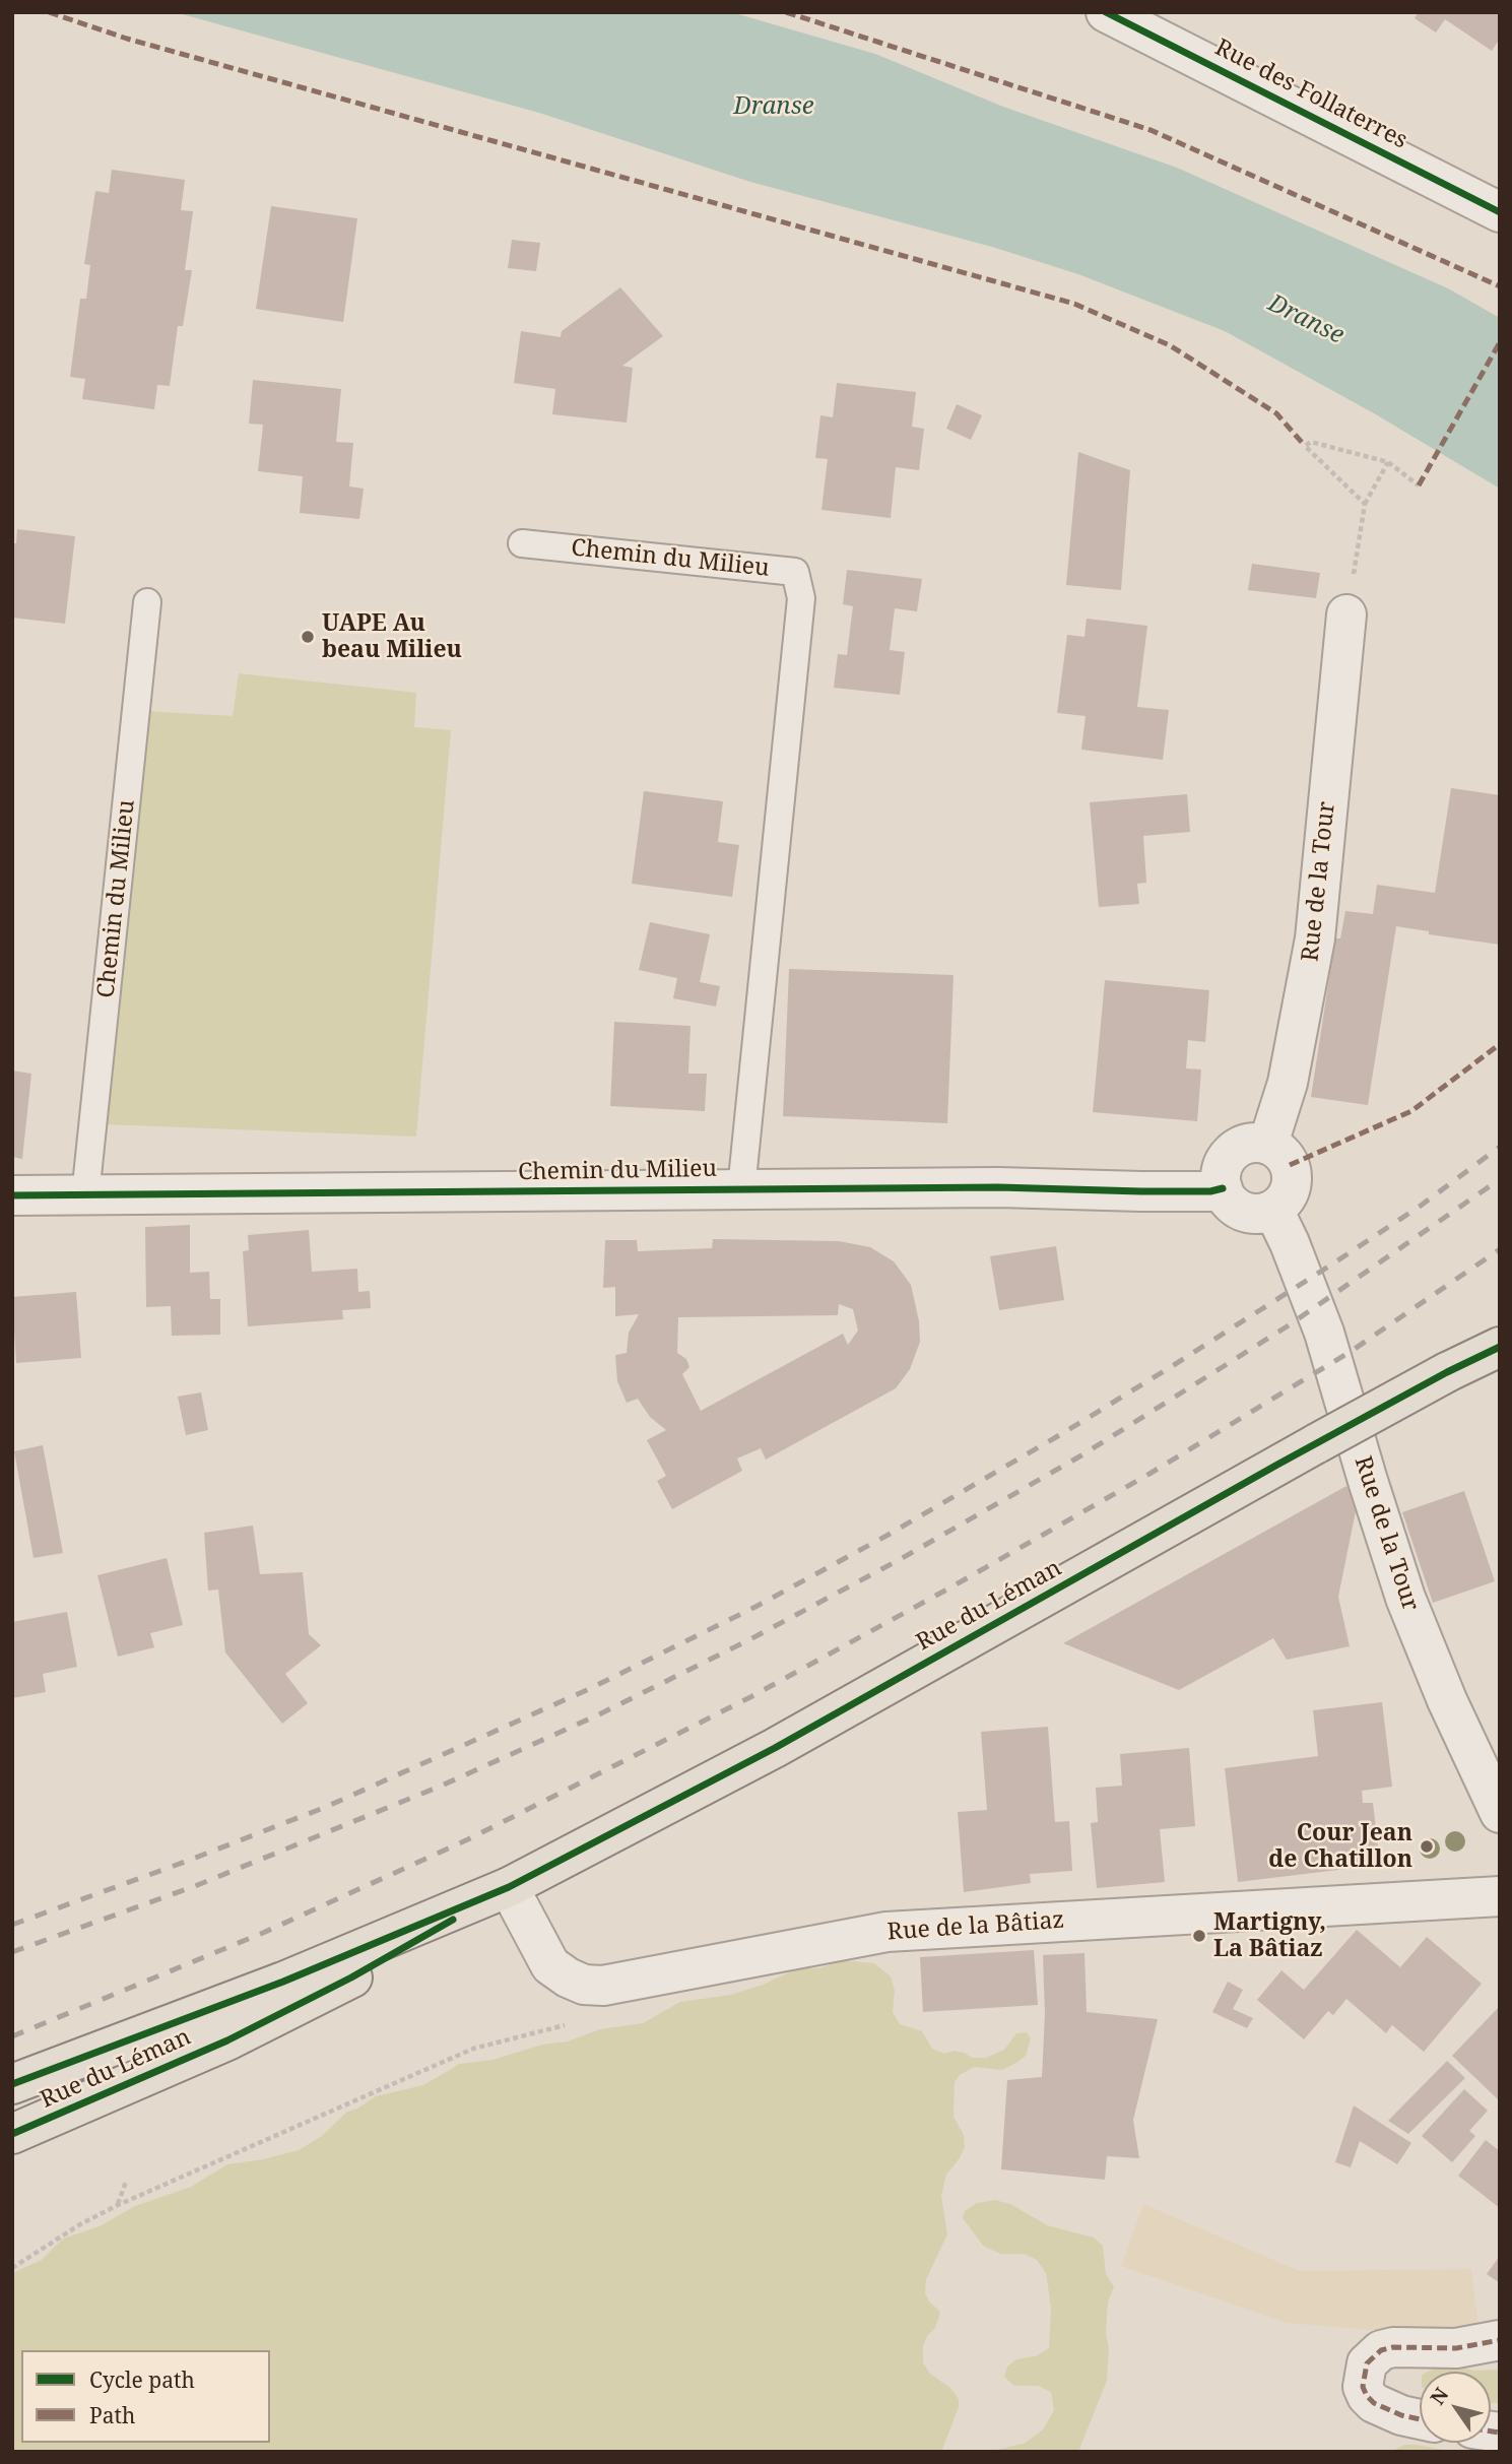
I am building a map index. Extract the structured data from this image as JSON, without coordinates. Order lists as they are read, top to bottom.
{
  "streets": {
    "main road": ["Rue du Léman"],
    "street": [
      "Rue des Follaterres",
      "Chemin du Milieu",
      "Rue de la Tour",
      "Rue de la Bâtiaz"
    ]
  },
  "crossings": [
    ["Chemin du Milieu", "Rue de la Tour"],
    ["Rue du Léman", "Rue de la Bâtiaz"]
  ],
  "water": ["Dranse"],
  "places": ["UAPE Au beau Milieu", "Cour Jean de Chatillon", "Martigny, La Bâtiaz"],
  "legend": ["Cycle path", "Path"],
  "north": "top left"
}
